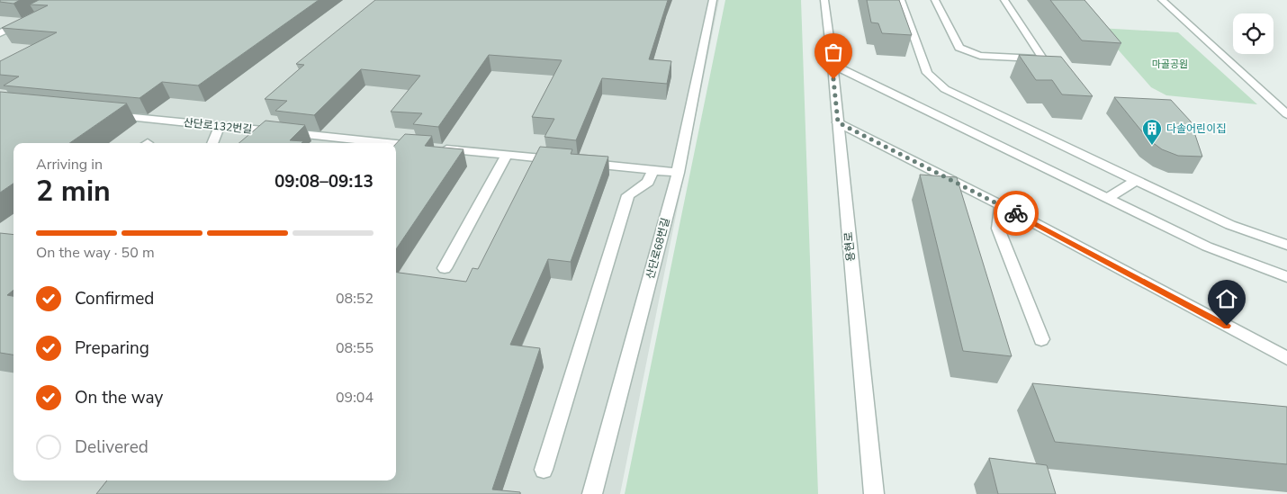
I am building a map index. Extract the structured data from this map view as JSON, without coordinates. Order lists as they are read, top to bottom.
{
  "streets": {
    "street": ["산단로132번길", "용현로", "산단로68번길"]
  },
  "parks": ["마골공원"],
  "places": {
    "building": ["다솔어린이집"]
  },
  "page": {
    "heading": ["2 min", "Arriving in", "09:08–09:13"],
    "bar": "On the way · 50 m",
    "list": [
      ["Confirmed", "08:52"],
      ["Preparing", "08:55"],
      ["On the way", "09:04"],
      "Delivered"
    ]
  }
}
